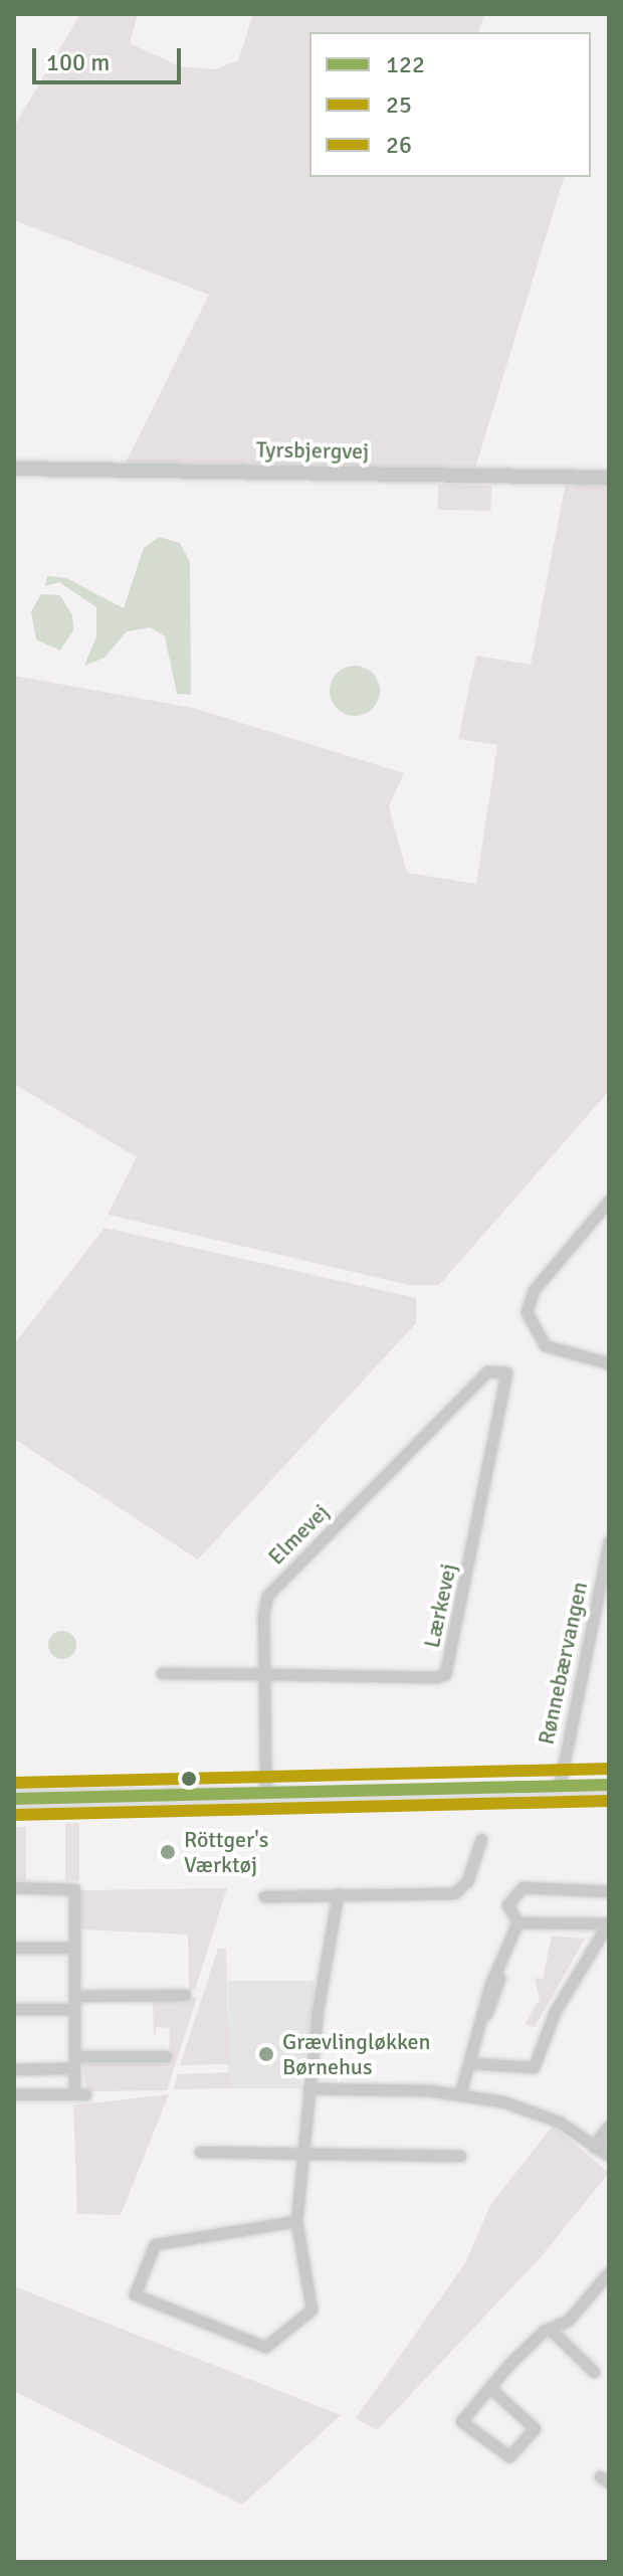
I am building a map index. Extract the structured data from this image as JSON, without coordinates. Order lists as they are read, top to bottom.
{
  "streets": {
    "street": [
      "Tyrsbjergvej",
      "Elmevej",
      "Lærkevej",
      "Rønnebærvangen"
    ]
  },
  "crossings": [
    ["Elmevej", "Lærkevej"]
  ],
  "places": ["Röttger's Værktøj", "Grævlingløkken Børnehus"],
  "lines": ["transit line 26", "transit line 122", "transit line 25"],
  "legend": ["122", "25", "26"],
  "scale_bar": "100 m"
}
